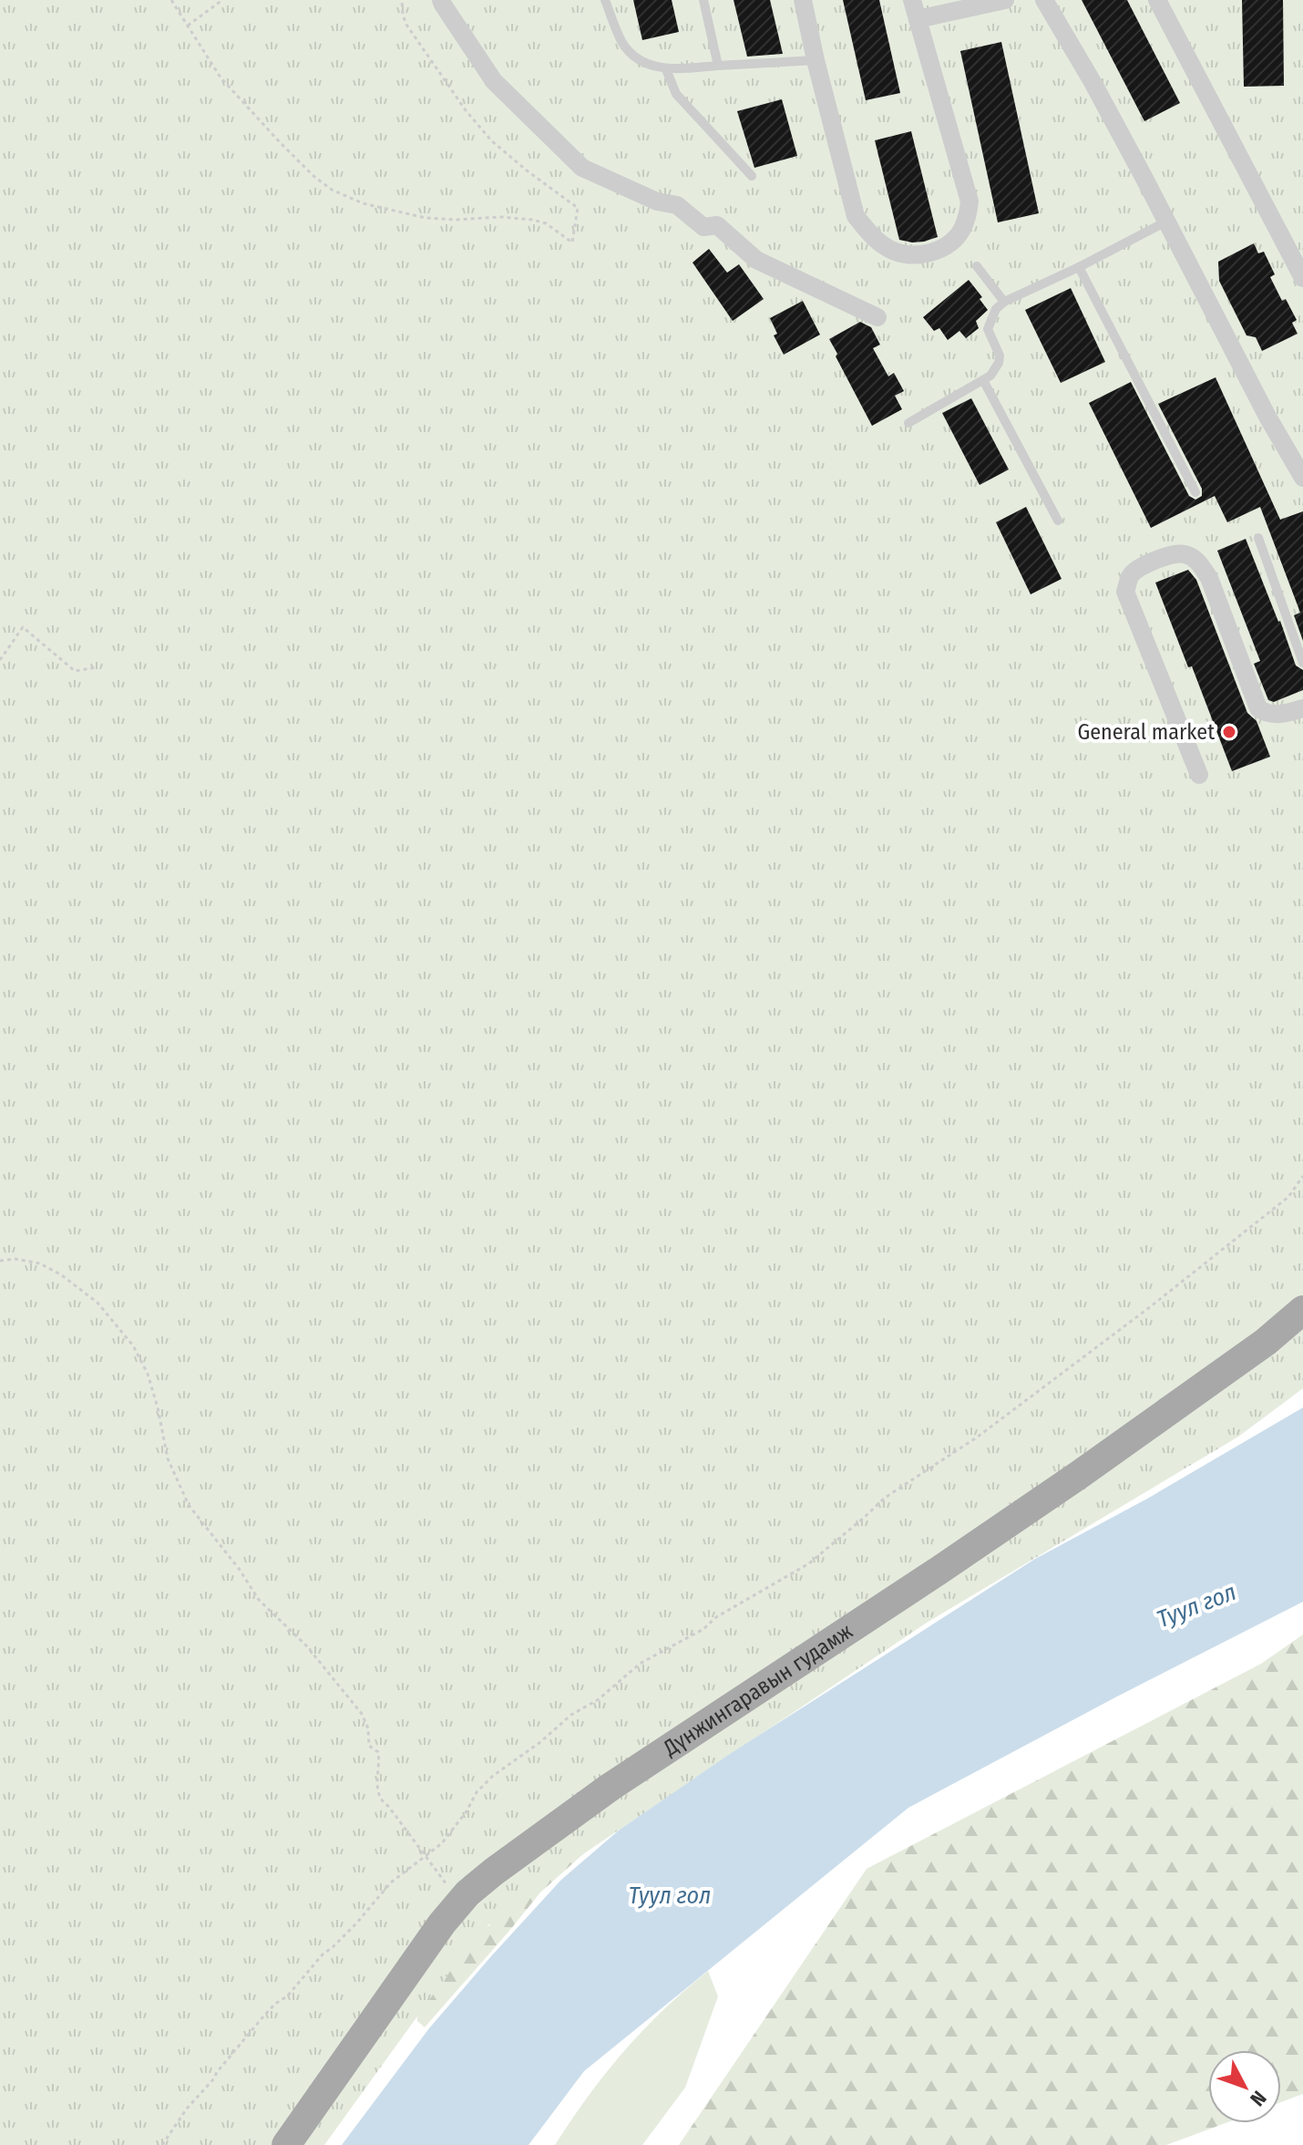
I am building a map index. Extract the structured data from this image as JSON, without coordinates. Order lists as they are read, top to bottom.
{
  "streets": {
    "main road": ["Дүнжингаравын гудамж"]
  },
  "water": ["Туул гол"],
  "places": ["General market"],
  "north": "bottom right"
}
